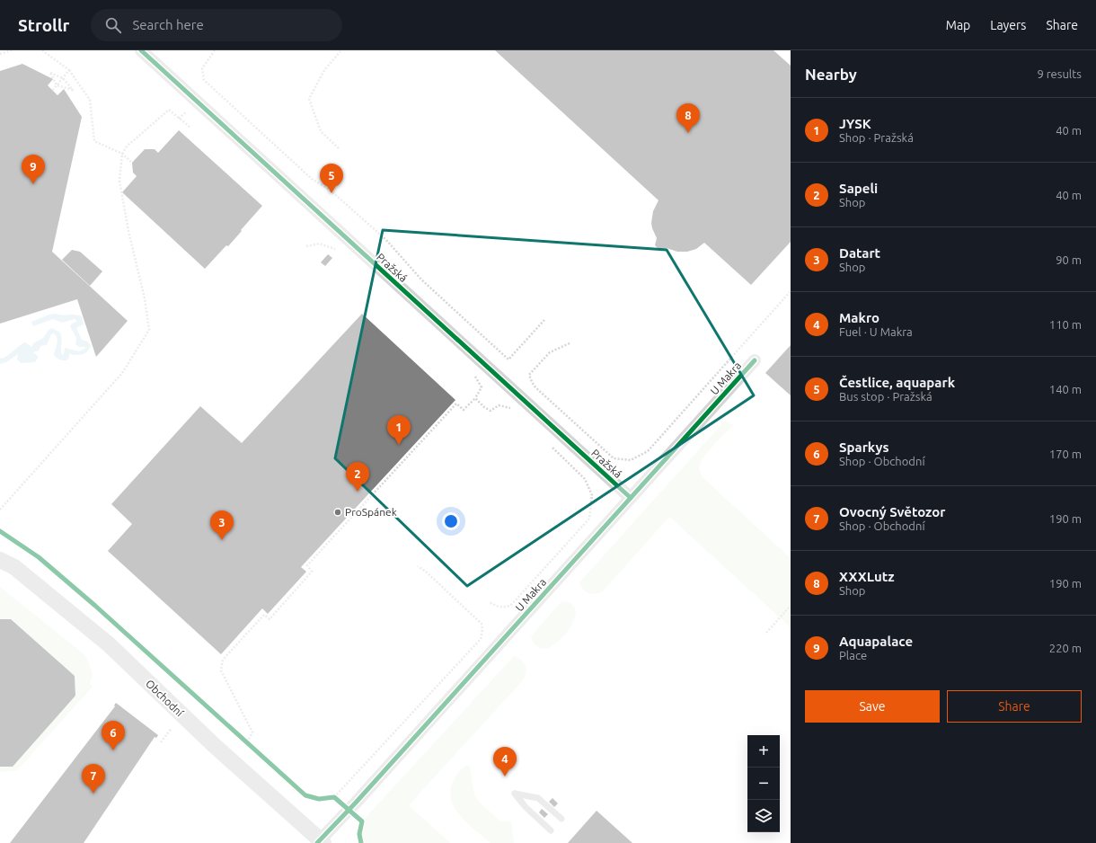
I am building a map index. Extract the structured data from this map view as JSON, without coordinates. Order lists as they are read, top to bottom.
{
  "streets": {
    "street": ["Pražská", "U Makra", "Obchodní"]
  },
  "crossings": [
    ["Pražská", "U Makra"],
    ["U Makra", "Obchodní"]
  ],
  "places": ["ProSpánek"],
  "page": {
    "header": "Strollr",
    "search": "Search here",
    "nav": ["Map", "Layers", "Share"],
    "heading": ["Nearby", "9 results"],
    "list": [
      {
        "mark": "1",
        "name": "JYSK",
        "note": "Shop · Pražská",
        "value": "40 m"
      },
      {
        "mark": "2",
        "name": "Sapeli",
        "note": "Shop",
        "value": "40 m"
      },
      {
        "mark": "3",
        "name": "Datart",
        "note": "Shop",
        "value": "90 m"
      },
      {
        "mark": "4",
        "name": "Makro",
        "note": "Fuel · U Makra",
        "value": "110 m"
      },
      {
        "mark": "5",
        "name": "Čestlice, aquapark",
        "note": "Bus stop · Pražská",
        "value": "140 m"
      },
      {
        "mark": "6",
        "name": "Sparkys",
        "note": "Shop · Obchodní",
        "value": "170 m"
      },
      {
        "mark": "7",
        "name": "Ovocný Světozor",
        "note": "Shop · Obchodní",
        "value": "190 m"
      },
      {
        "mark": "8",
        "name": "XXXLutz",
        "note": "Shop",
        "value": "190 m"
      },
      {
        "mark": "9",
        "name": "Aquapalace",
        "note": "Place",
        "value": "220 m"
      }
    ],
    "pins": [
      "8",
      "9",
      "5",
      "1",
      "2",
      "3",
      "6",
      "4",
      "7"
    ],
    "buttons": ["Save", "Share"],
    "map_buttons": ["+", "−"]
  }
}
